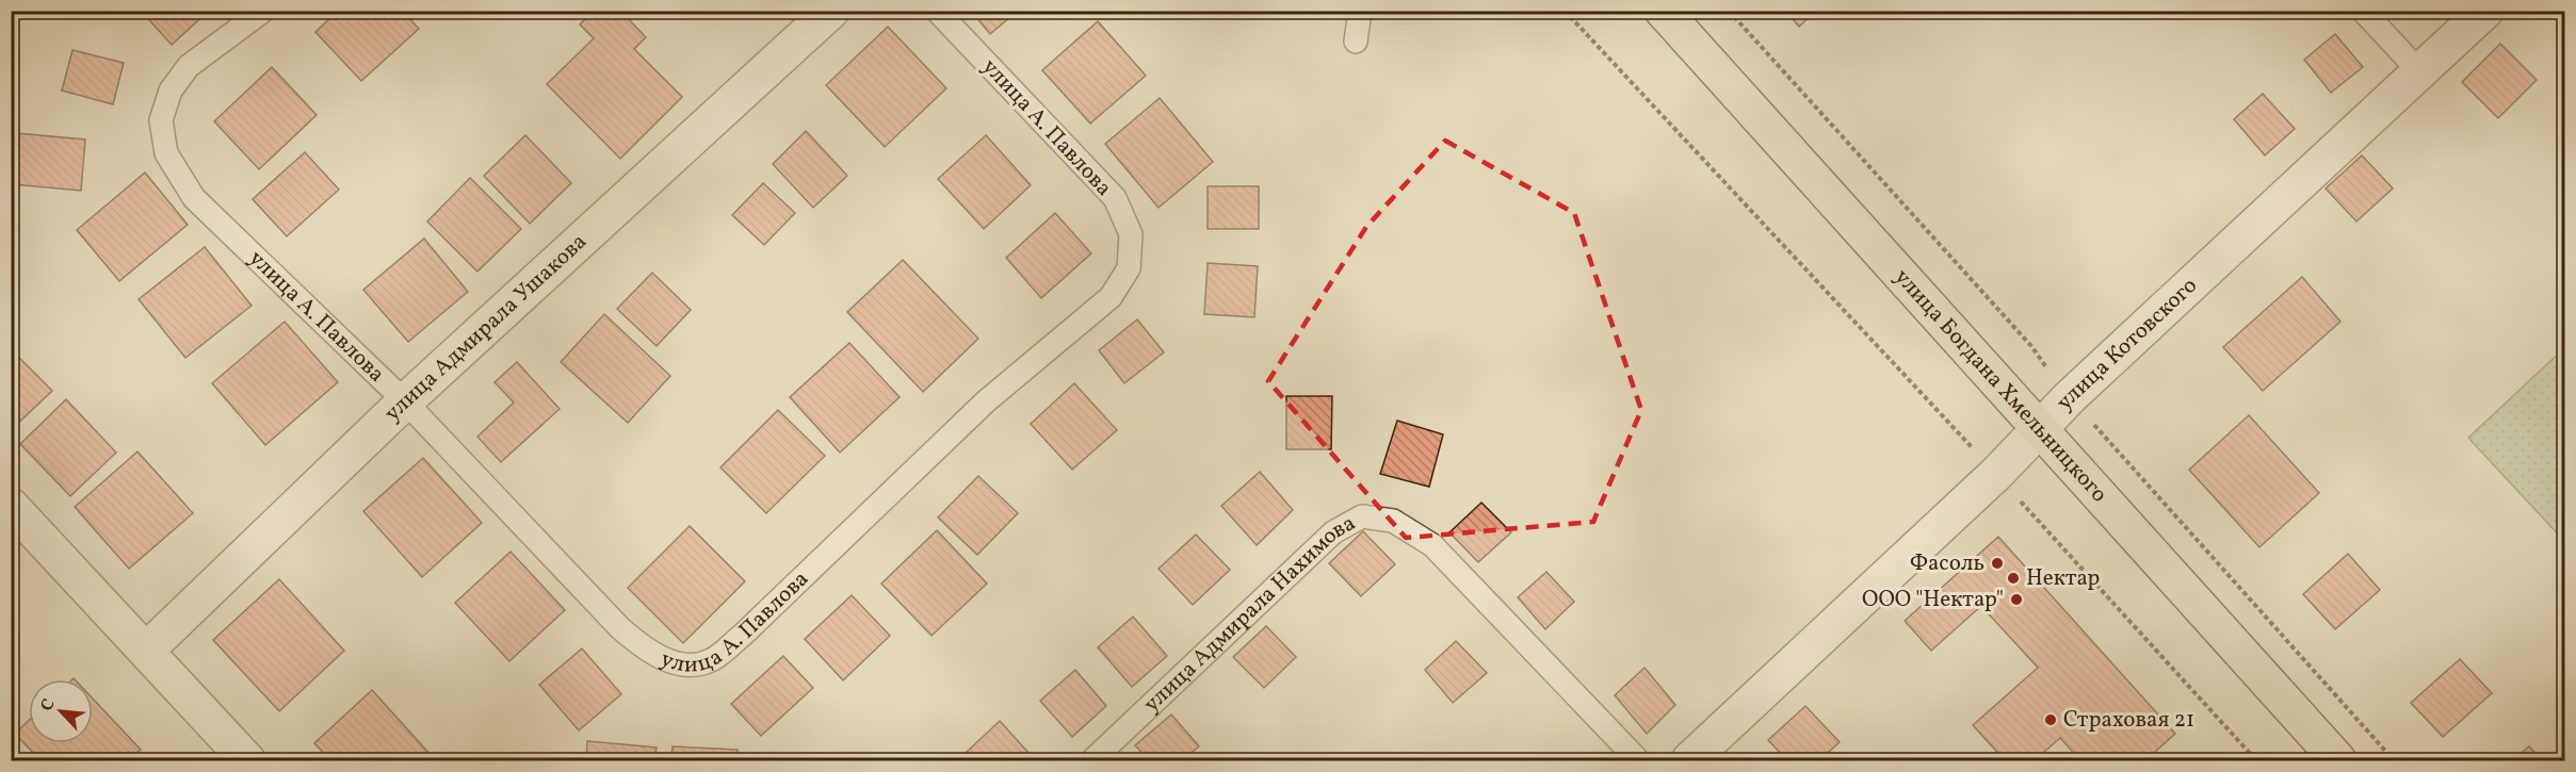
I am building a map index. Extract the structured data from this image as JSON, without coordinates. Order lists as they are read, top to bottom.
{
  "streets": {
    "main road": ["улица Богдана Хмельницкого"],
    "street": ["улица Адмирала Ушакова", "улица Котовского"],
    "lane": ["улица А. Павлова", "улица Адмирала Нахимова"]
  },
  "crossings": [
    ["улица А. Павлова", "улица Адмирала Ушакова"],
    ["улица Котовского", "улица Богдана Хмельницкого"]
  ],
  "places": [
    "Фасоль",
    "Нектар",
    "ООО \"Нектар\"",
    "Страховая 21"
  ],
  "north": "top left"
}
